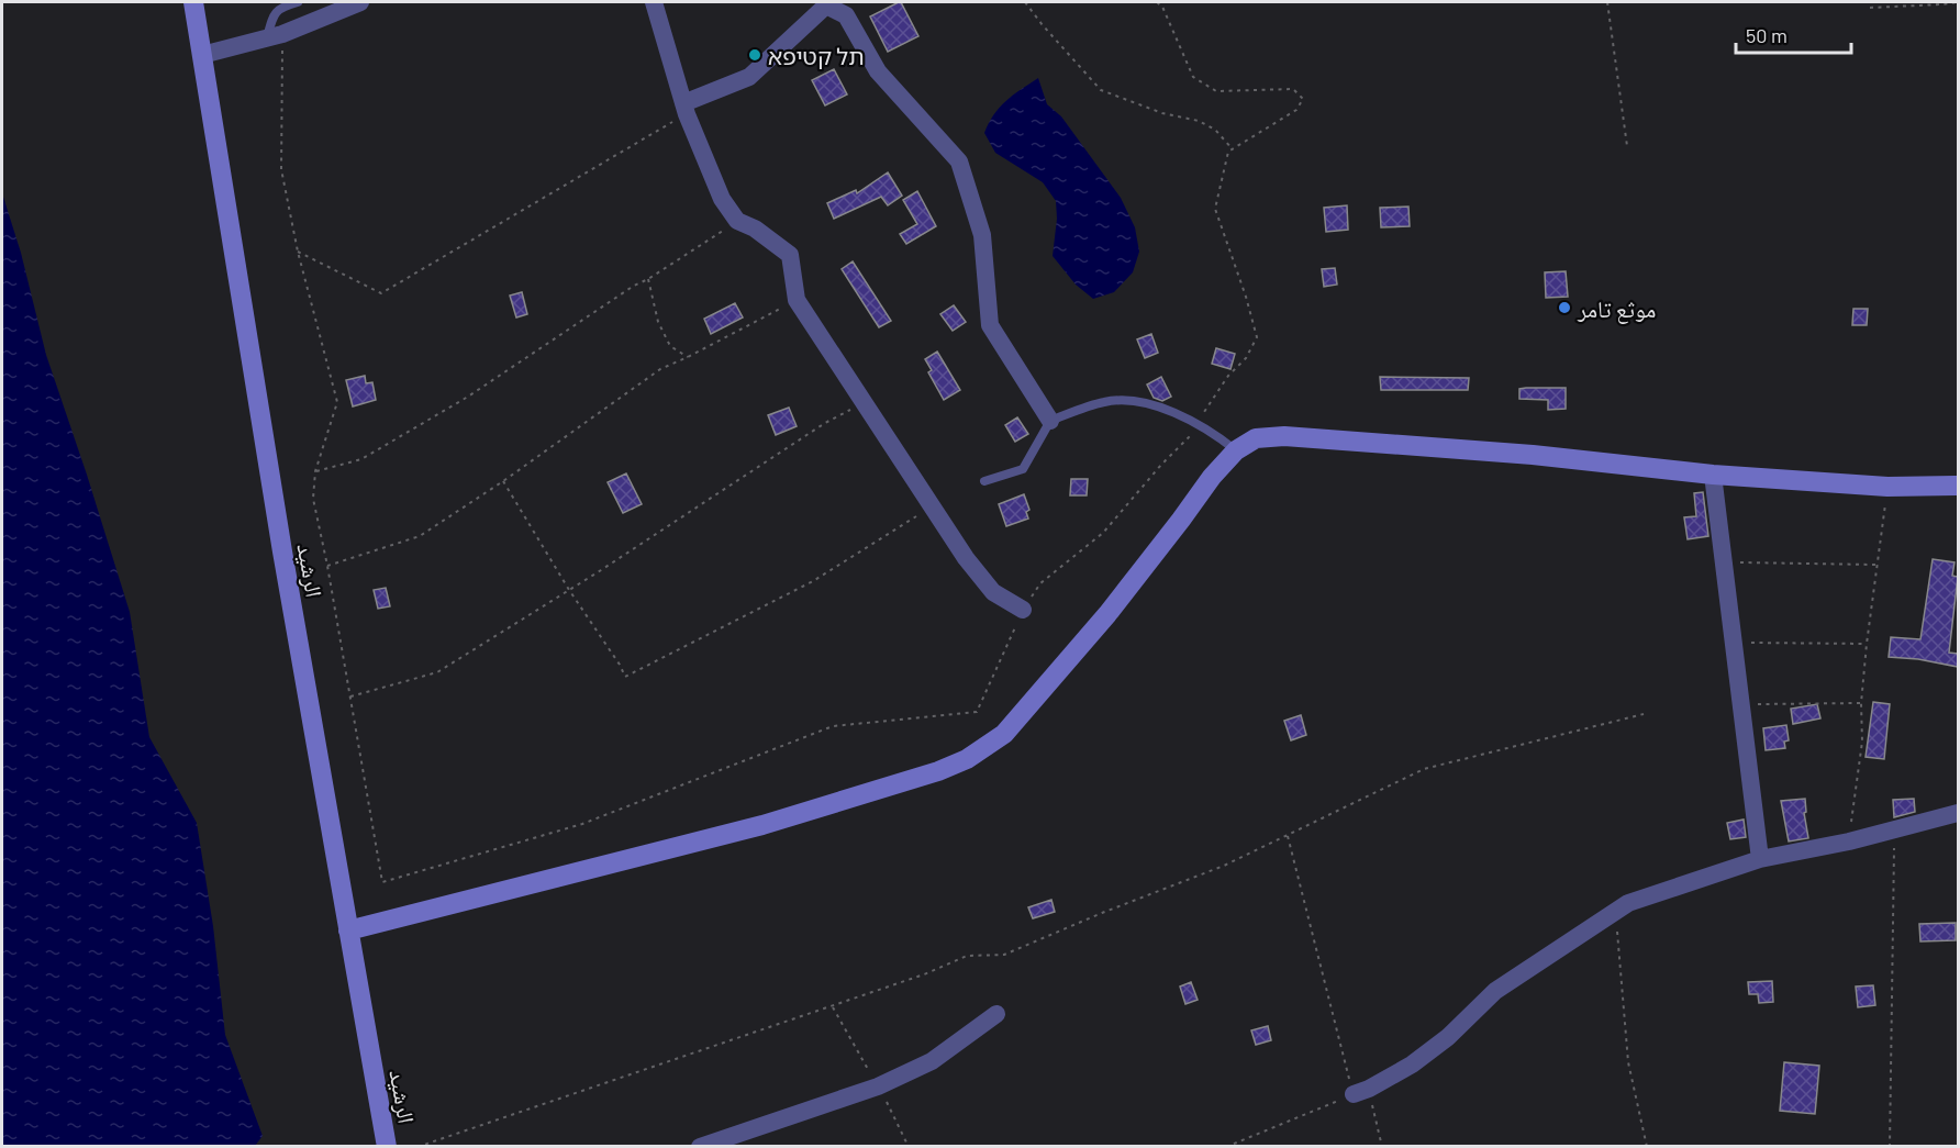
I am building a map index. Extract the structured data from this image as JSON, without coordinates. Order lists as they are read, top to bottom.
{
  "streets": {
    "street": ["الرشيد"]
  },
  "places": ["תל קטיפא", "موثع تامر"],
  "scale_bar": "50 m"
}
